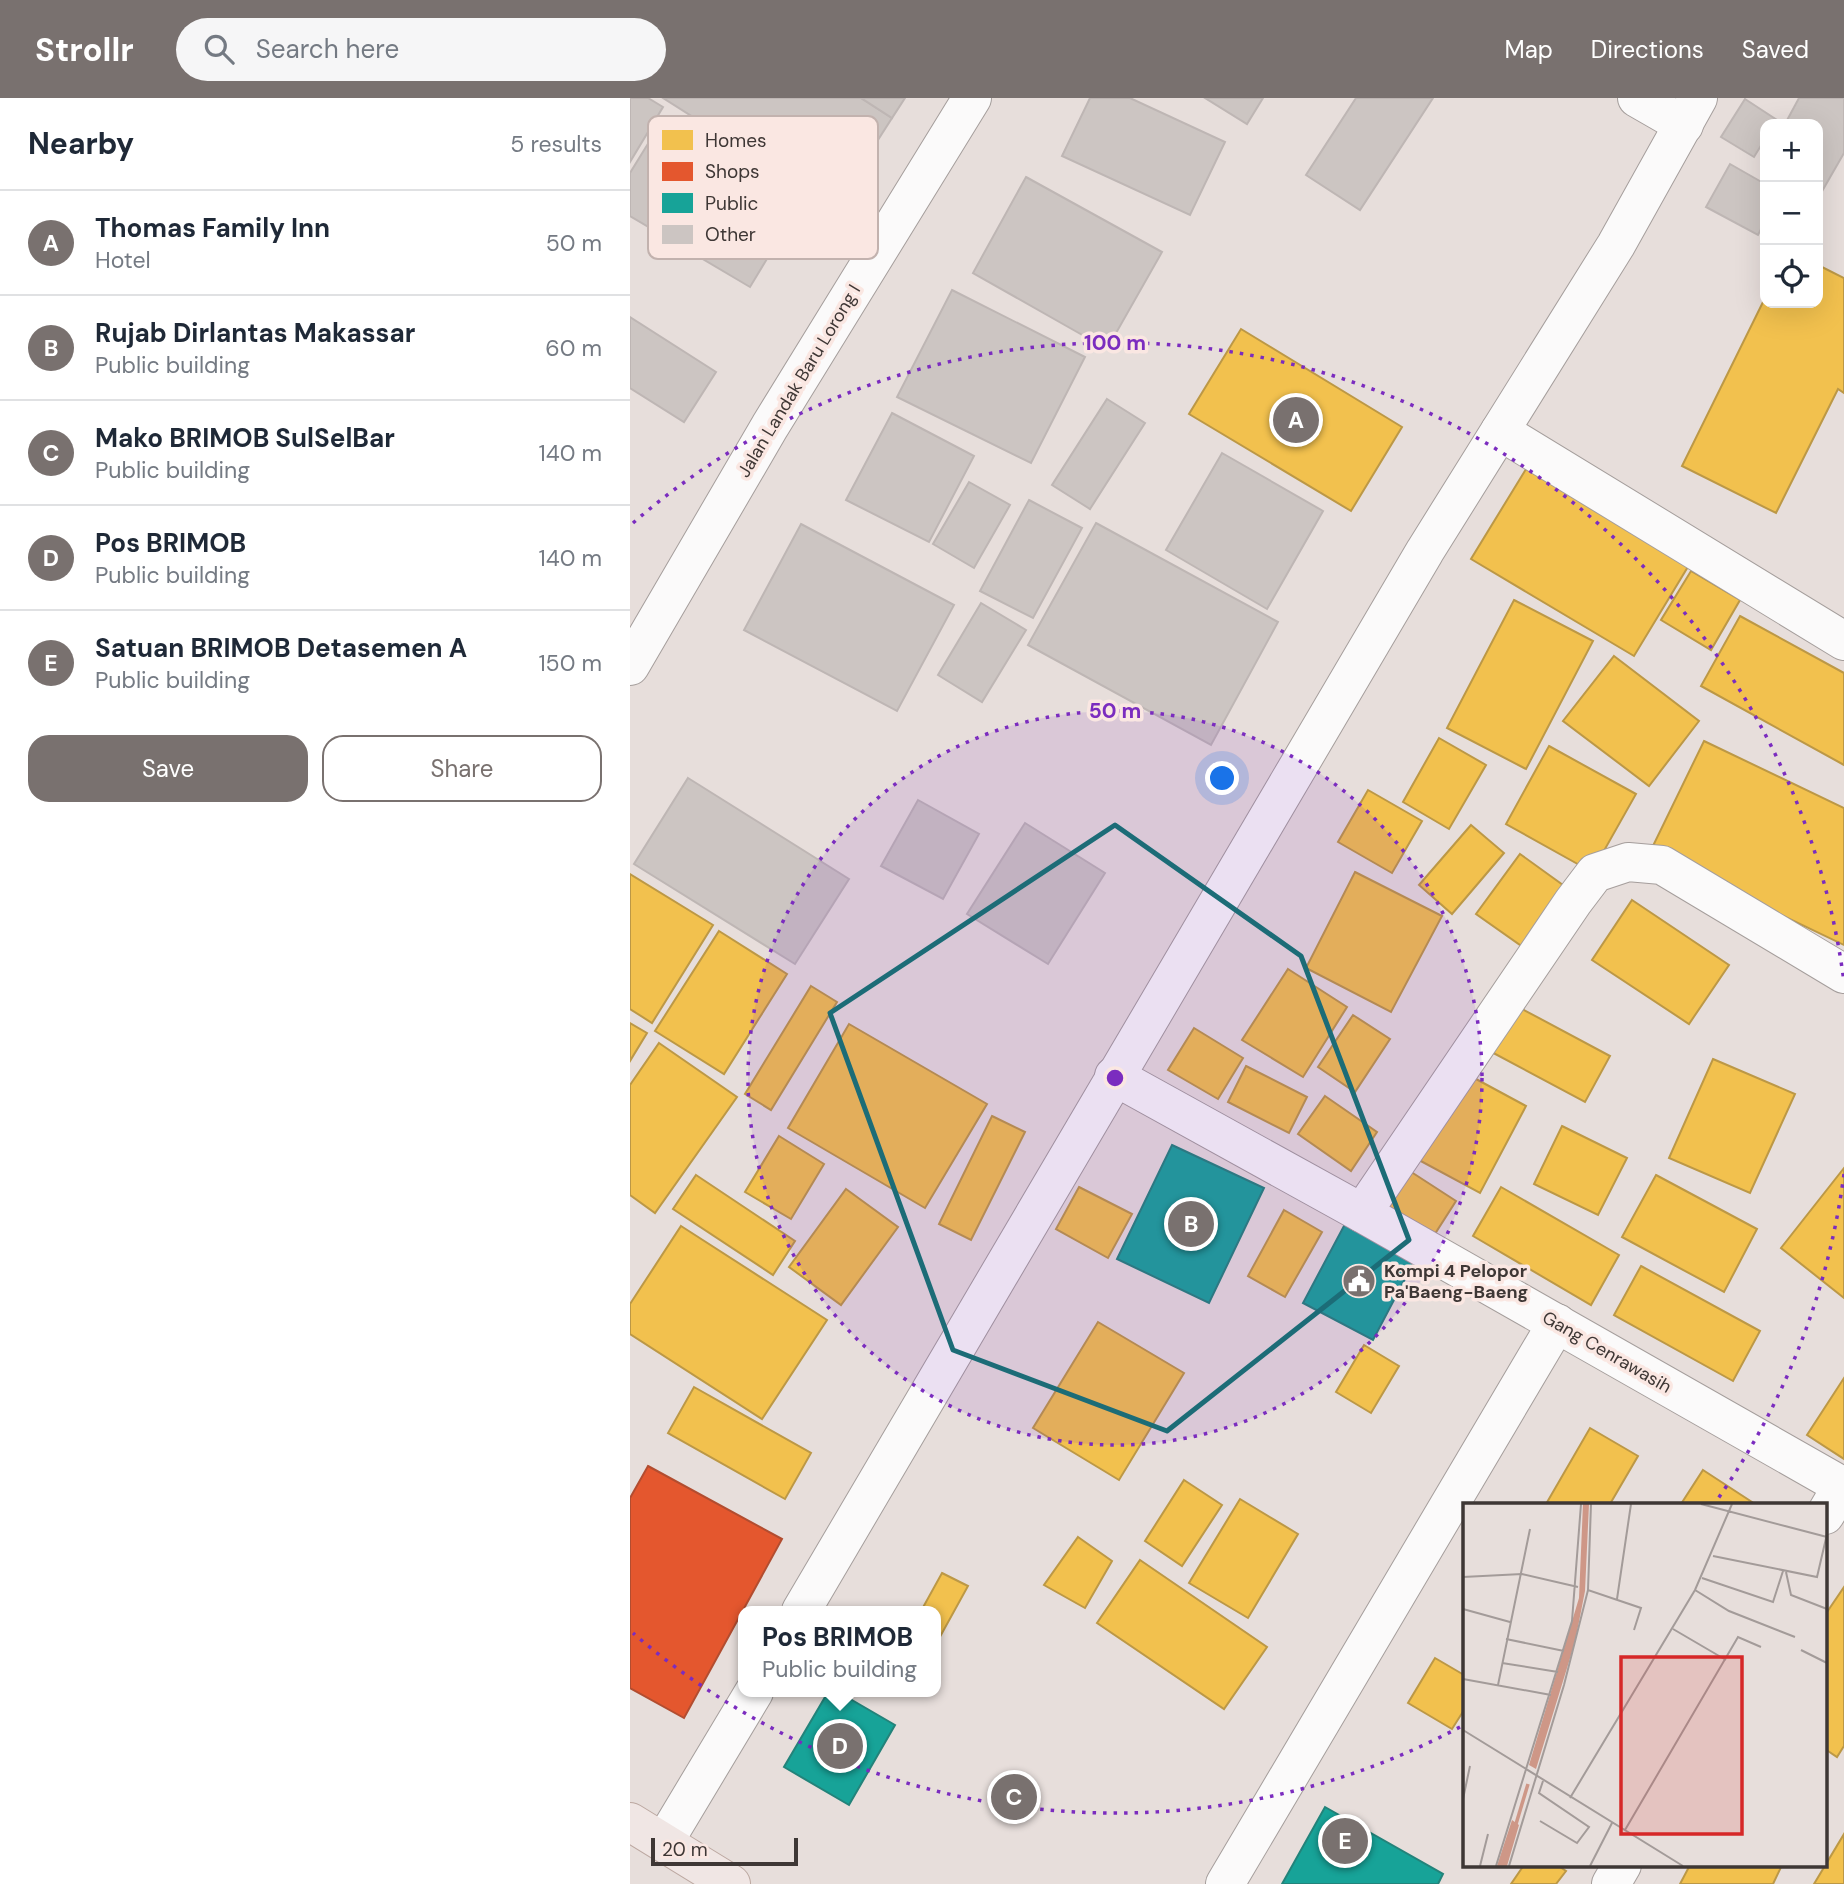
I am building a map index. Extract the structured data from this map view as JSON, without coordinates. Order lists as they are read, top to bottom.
{
  "streets": {
    "street": ["Jalan Landak Baru Lorong I", "Gang Cenrawasih"]
  },
  "places": {
    "public building": ["Kompi 4 Pelopor Pa'Baeng-Baeng"]
  },
  "legend": [
    "Homes",
    "Shops",
    "Public",
    "Other"
  ],
  "scale_bar": "20 m",
  "page": {
    "header": "Strollr",
    "search": "Search here",
    "nav": ["Map", "Directions", "Saved"],
    "heading": ["Nearby", "5 results"],
    "map_buttons": ["+", "−"],
    "list": [
      {
        "mark": "A",
        "name": "Thomas Family Inn",
        "note": "Hotel",
        "value": "50 m"
      },
      {
        "mark": "B",
        "name": "Rujab Dirlantas Makassar",
        "note": "Public building",
        "value": "60 m"
      },
      {
        "mark": "C",
        "name": "Mako BRIMOB SulSelBar",
        "note": "Public building",
        "value": "140 m"
      },
      {
        "mark": "D",
        "name": "Pos BRIMOB",
        "note": "Public building",
        "value": "140 m"
      },
      {
        "mark": "E",
        "name": "Satuan BRIMOB Detasemen A",
        "note": "Public building",
        "value": "150 m"
      }
    ],
    "pins": [
      "A",
      "B",
      "D",
      "C",
      "E"
    ],
    "buttons": ["Save", "Share"],
    "popup": ["Pos BRIMOB", "Public building"],
    "scale": "20 m"
  },
  "rings": ["100 m", "50 m"]
}
